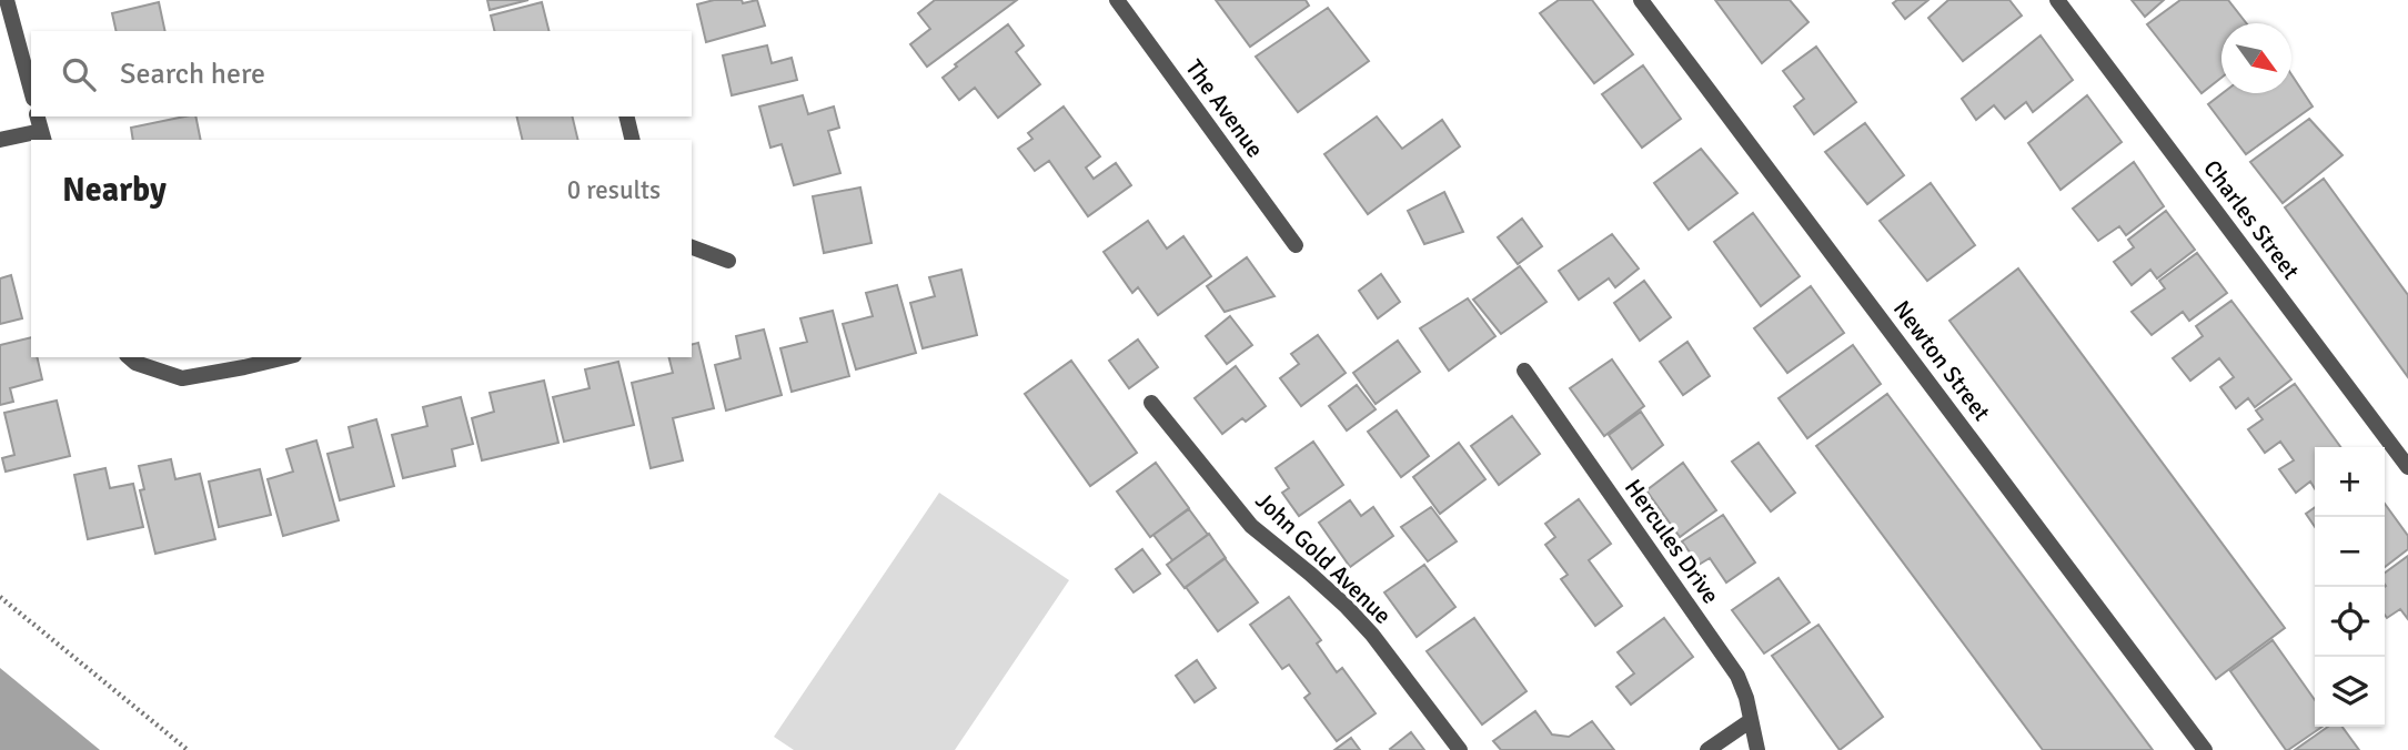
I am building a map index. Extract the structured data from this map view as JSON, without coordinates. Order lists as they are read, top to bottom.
{
  "streets": {
    "street": [
      "The Avenue",
      "Charles Street",
      "Newton Street",
      "Hercules Drive",
      "John Gold Avenue"
    ]
  },
  "north": "bottom right",
  "page": {
    "search": "Search here",
    "heading": ["Nearby", "0 results"],
    "map_buttons": ["+", "−"]
  }
}
